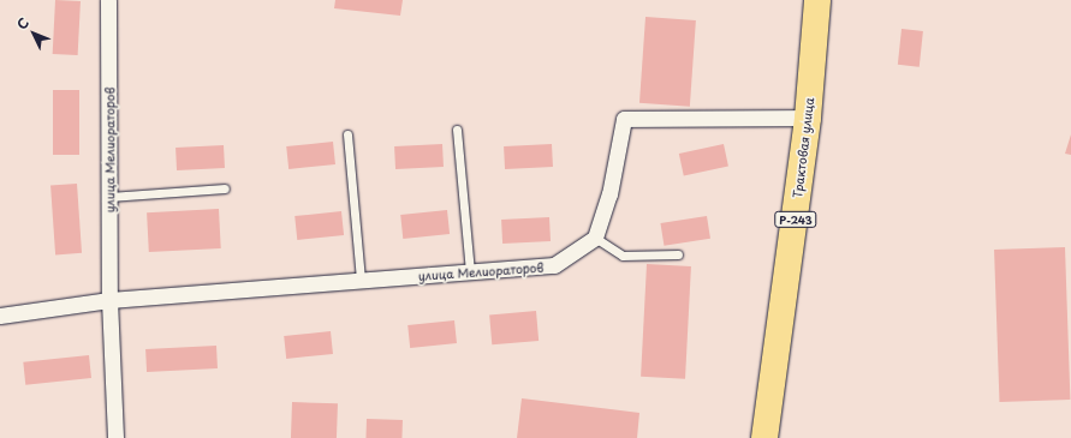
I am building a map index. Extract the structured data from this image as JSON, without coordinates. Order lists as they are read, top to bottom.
{
  "streets": {
    "highway": ["Трактовая улица", "Р-243"],
    "street": ["улица Мелиораторов"]
  },
  "north": "top left"
}
